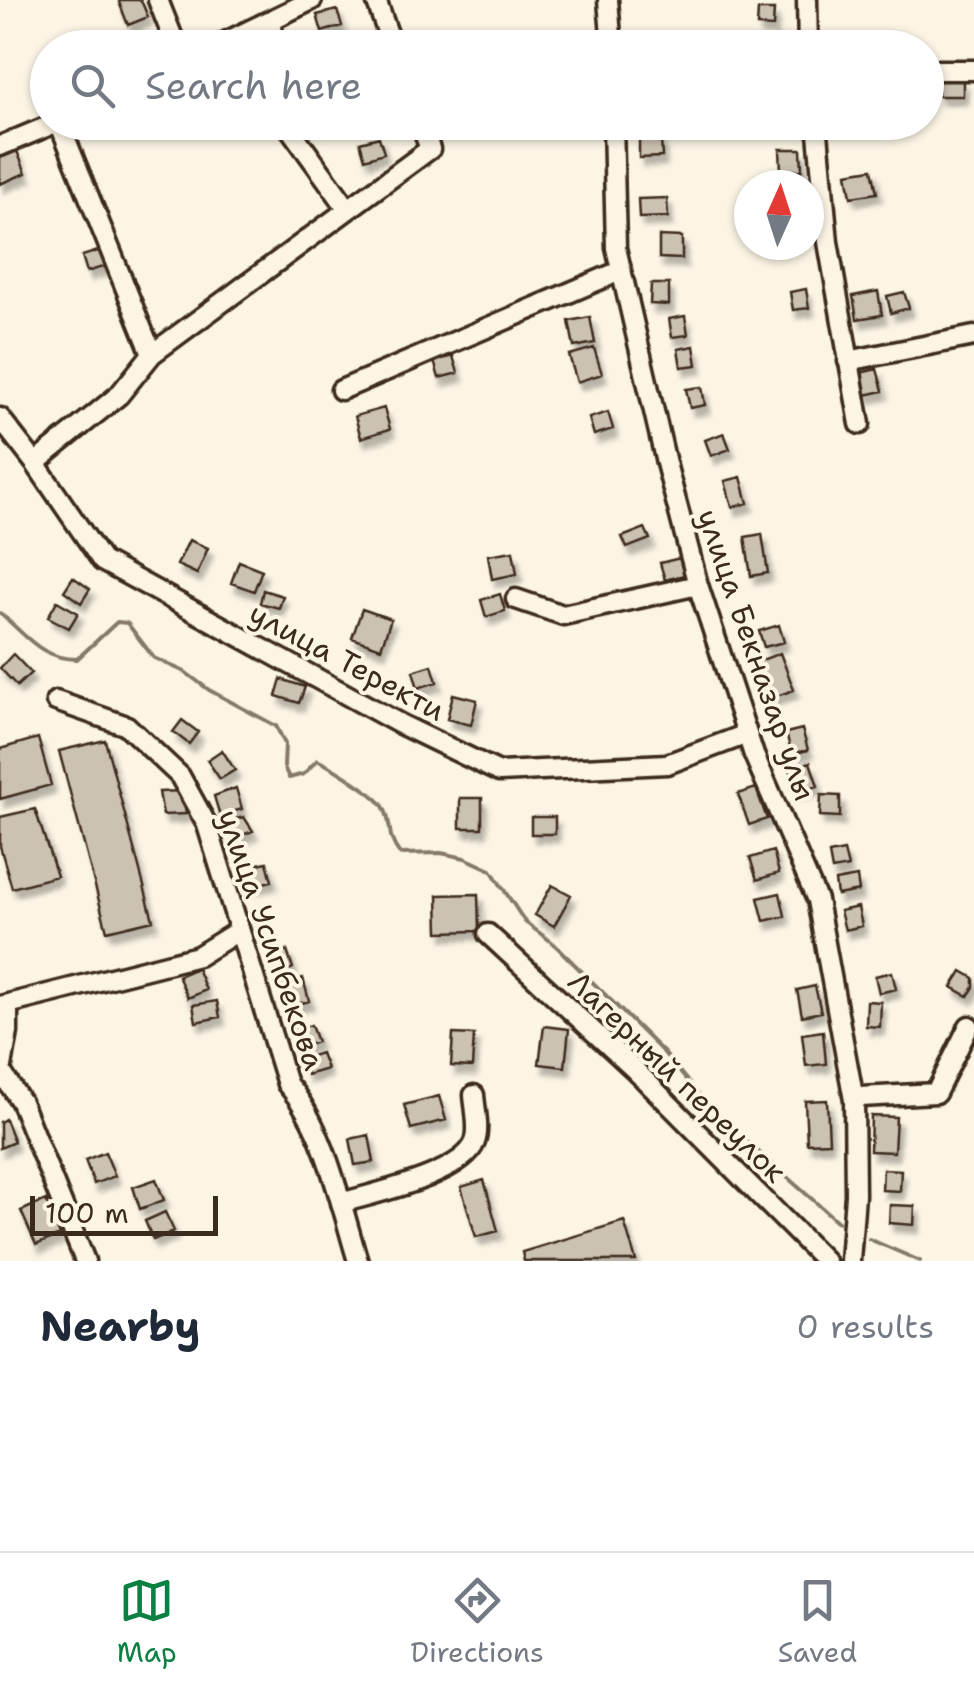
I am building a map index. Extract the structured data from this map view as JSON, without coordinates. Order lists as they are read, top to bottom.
{
  "streets": {
    "street": [
      "улица Бекназар улы",
      "улица Теректи",
      "улица Усипбекова",
      "Лагерный переулок"
    ]
  },
  "crossings": [
    ["улица Бекназар улы", "улица Теректи"]
  ],
  "scale_bar": "100 m",
  "north": "top",
  "page": {
    "search": "Search here",
    "scale": "100 m",
    "heading": ["Nearby", "0 results"],
    "nav": ["Map", "Directions", "Saved"]
  }
}
